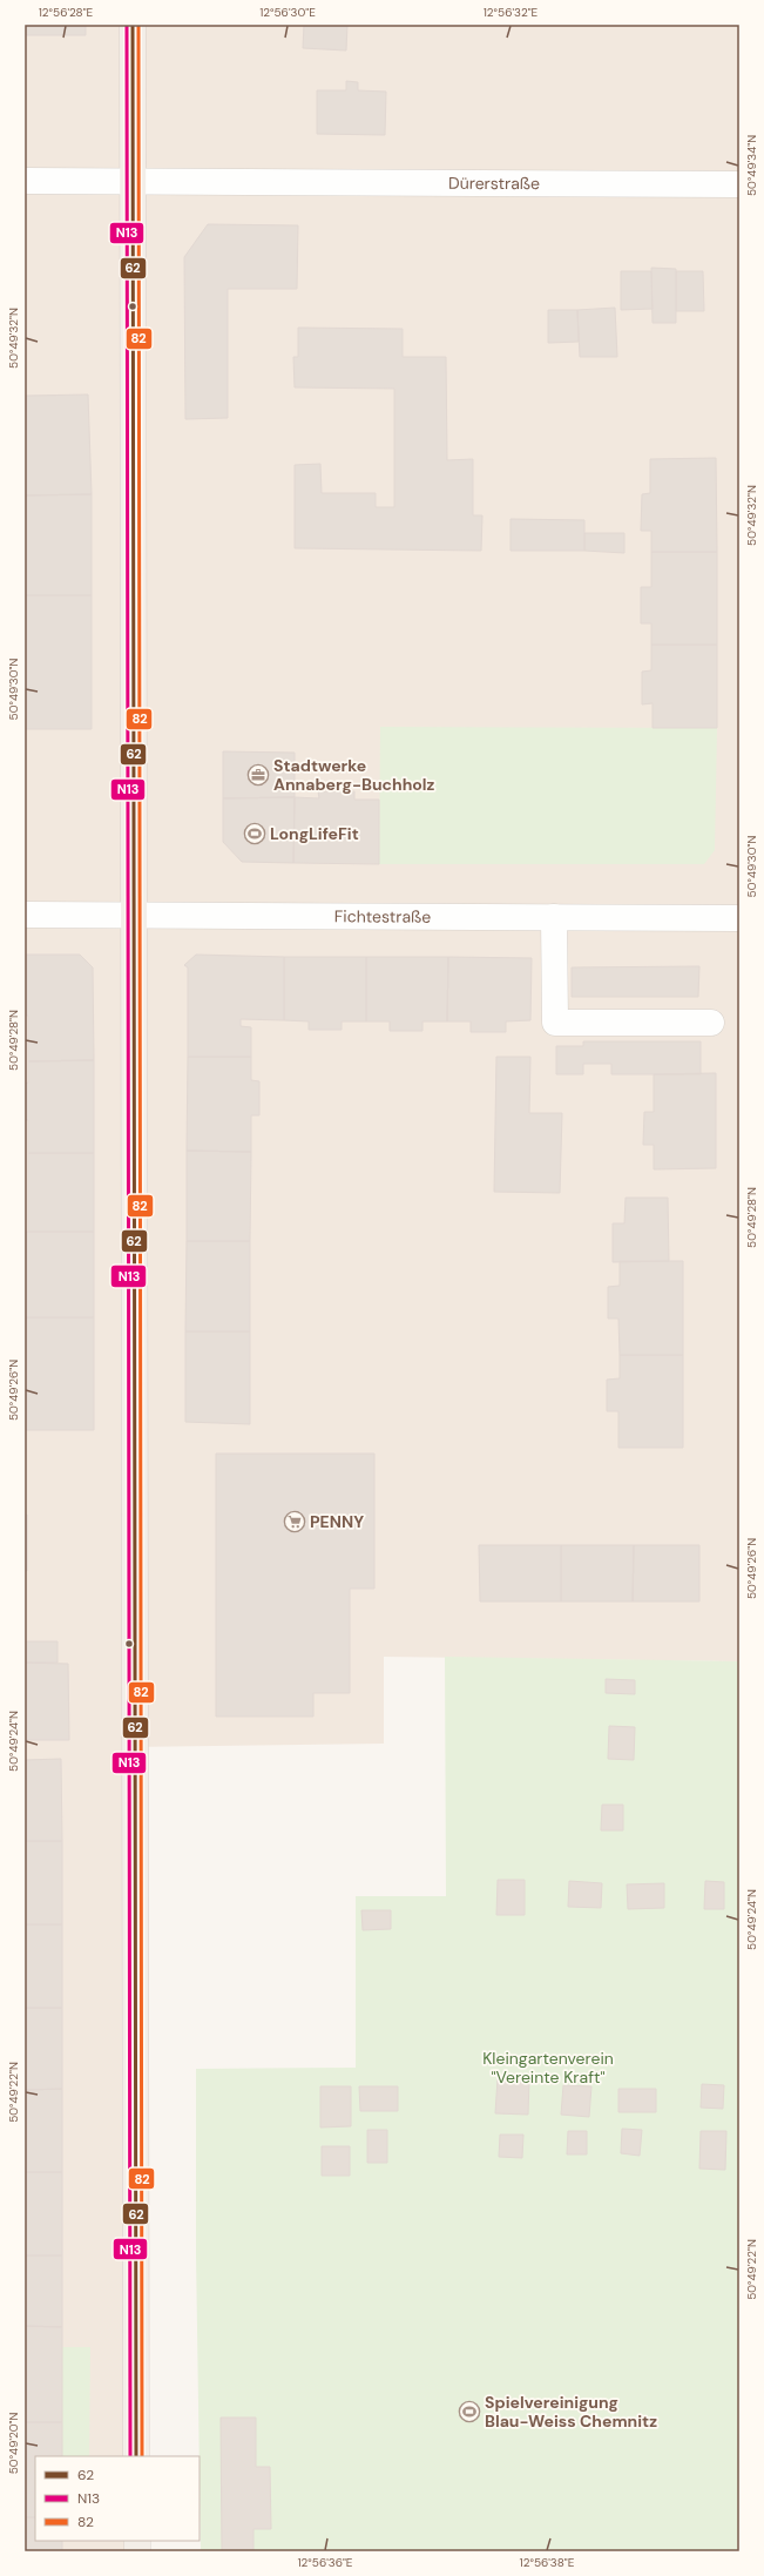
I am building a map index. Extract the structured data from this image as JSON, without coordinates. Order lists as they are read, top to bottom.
{
  "streets": {
    "street": ["Dürerstraße", "Fichtestraße"]
  },
  "parks": ["Kleingartenverein \"Vereinte Kraft\""],
  "places": {
    "office": ["Stadtwerke Annaberg-Buchholz"],
    "sports": ["LongLifeFit", "Spielvereinigung Blau-Weiss Chemnitz"],
    "supermarket": ["PENNY"]
  },
  "lines": ["transit line 62", "transit line N13", "transit line 82"],
  "legend": ["62", "N13", "82"],
  "coordinates": [
    "12°56'28\"E",
    "12°56'30\"E",
    "12°56'32\"E",
    "50°49'34\"N",
    "50°49'32\"N",
    "50°49'30\"N",
    "50°49'28\"N",
    "50°49'26\"N",
    "50°49'24\"N",
    "50°49'22\"N",
    "50°49'20\"N",
    "12°56'36\"E",
    "12°56'38\"E"
  ]
}
